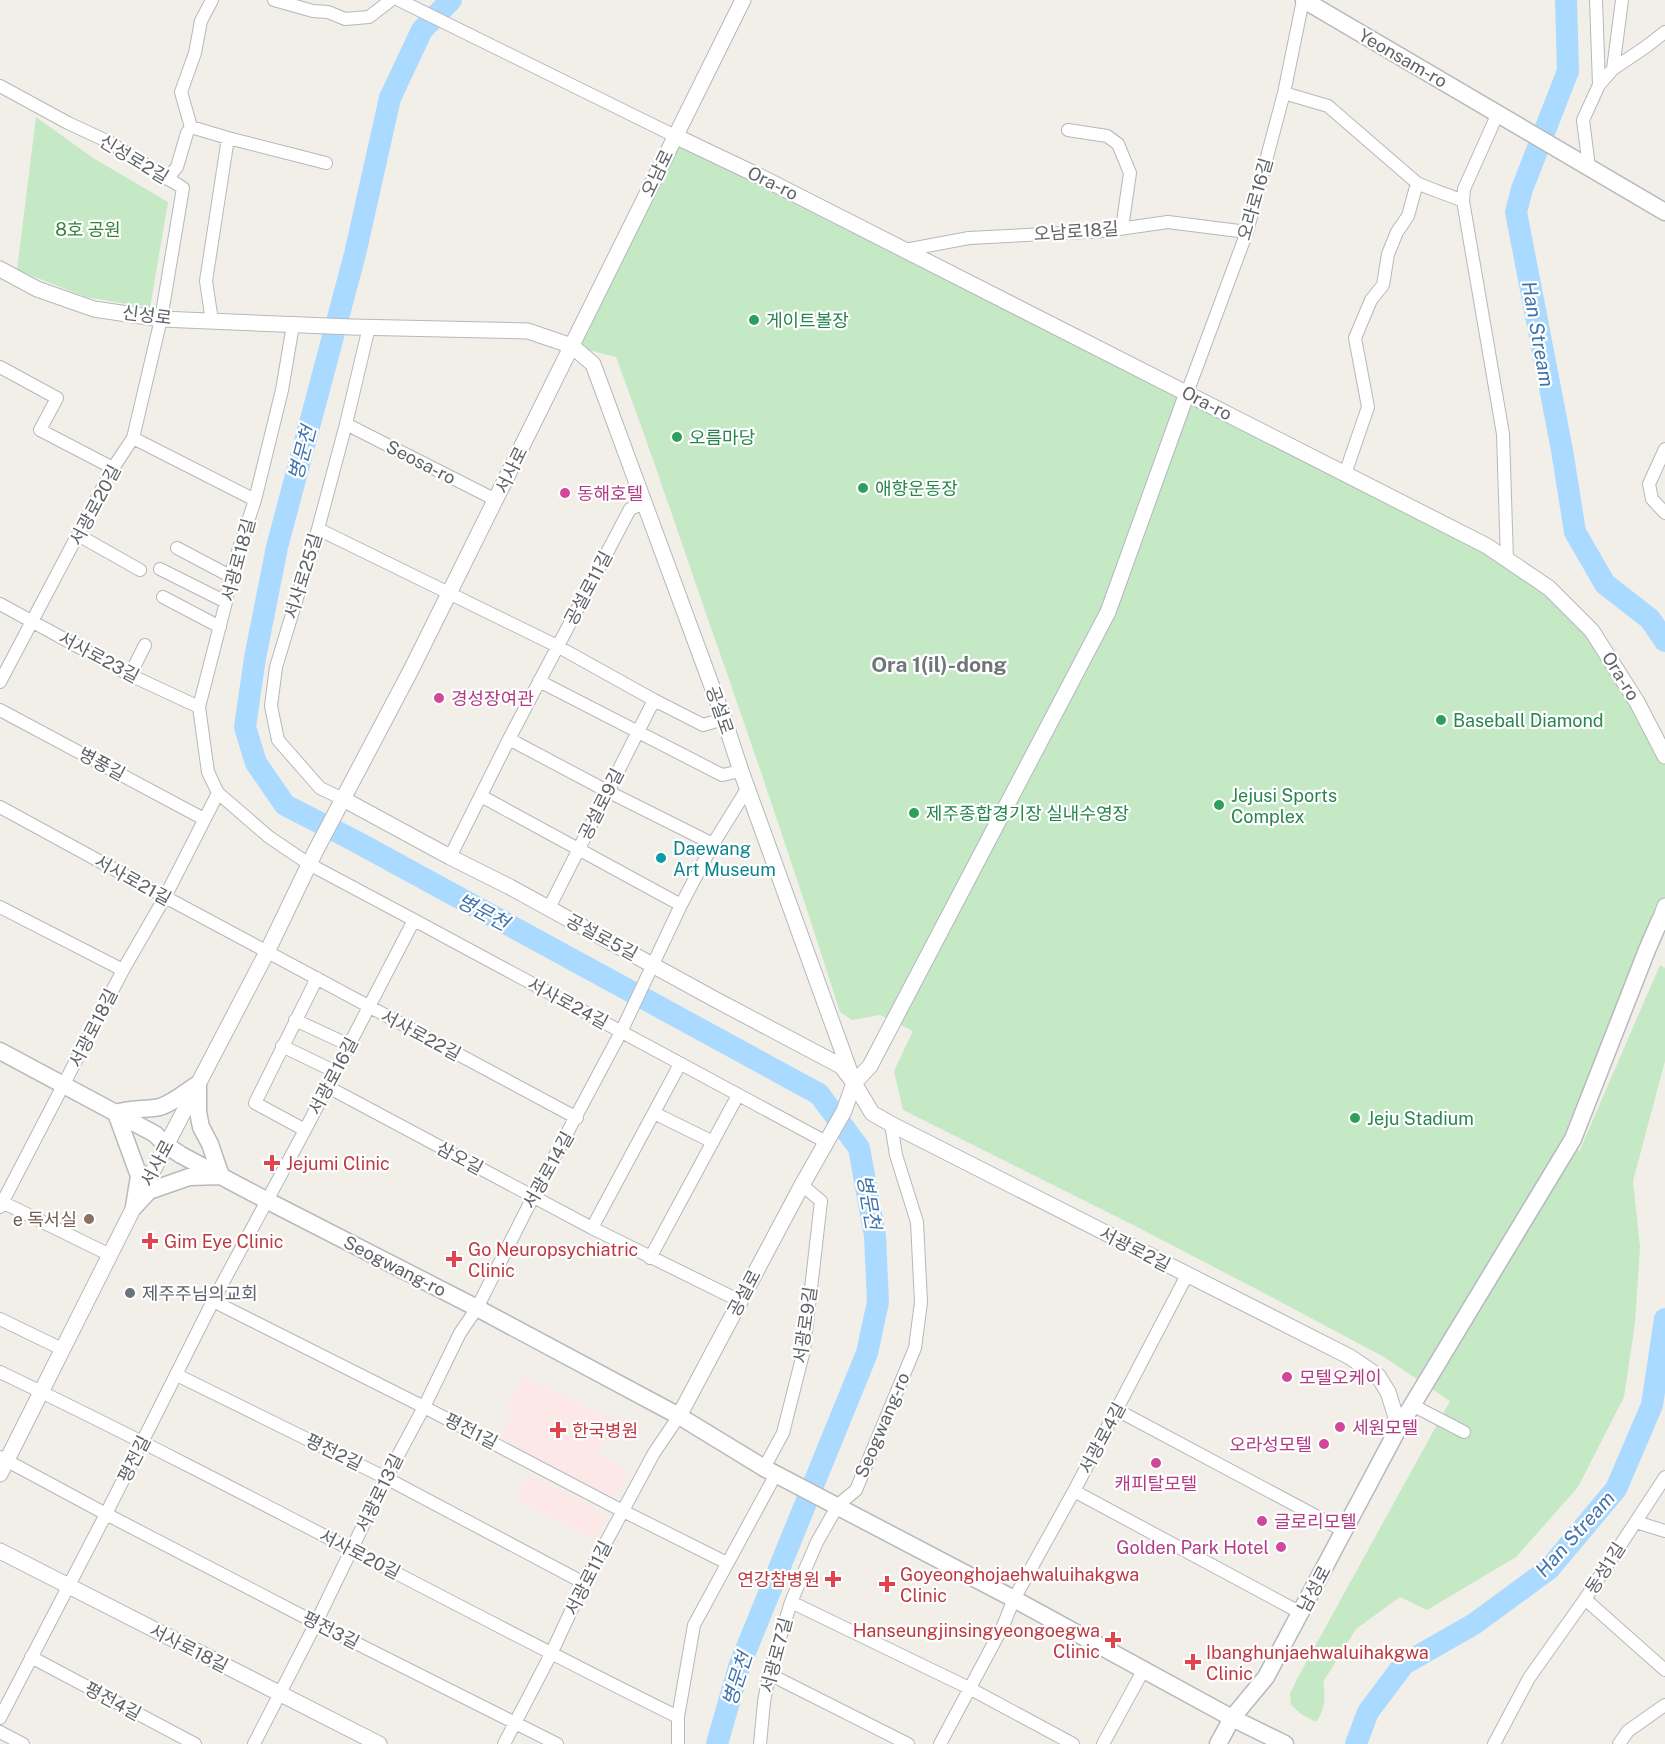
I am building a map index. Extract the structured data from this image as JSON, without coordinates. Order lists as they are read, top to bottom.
{
  "streets": {
    "main road": ["Yeonsam-ro", "Seogwang-ro", "남성로"],
    "street": [
      "신성로2길",
      "오남로",
      "Ora-ro",
      "오라로16길",
      "오남로18길",
      "신성로",
      "Seosa-ro",
      "서사로",
      "서광로20길",
      "서광로18길",
      "서사로25길",
      "공설로11길",
      "서사로23길",
      "공설로",
      "병풍길",
      "공설로9길",
      "서사로21길",
      "공설로5길",
      "서사로24길",
      "서사로22길",
      "서광로16길",
      "삼오길",
      "서광로14길",
      "서광로2길",
      "서광로9길",
      "평전1길",
      "서광로4길",
      "평전2길",
      "평전길",
      "서광로13길",
      "서사로20길",
      "동성1길",
      "서광로11길",
      "평전3길",
      "서사로18길",
      "서광로7길",
      "평전4길"
    ]
  },
  "crossings": [
    ["Yeonsam-ro", "오라로16길"],
    ["신성로2길", "신성로"],
    ["신성로2길", "서광로20길"],
    ["오남로", "Ora-ro"],
    ["오남로", "서사로"],
    ["오남로", "공설로"],
    ["Ora-ro", "오라로16길"],
    ["Ora-ro", "오남로18길"],
    ["오라로16길", "오남로18길"],
    ["신성로", "서광로20길"],
    ["신성로", "서광로18길"],
    ["신성로", "서사로25길"],
    ["Seosa-ro", "서사로"],
    ["Seosa-ro", "서사로25길"],
    ["서사로", "서광로18길"],
    ["서사로", "서사로25길"],
    ["서사로", "공설로"],
    ["서사로", "서사로21길"],
    ["서사로", "공설로5길"],
    ["서사로", "서사로24길"],
    ["서사로", "서사로22길"],
    ["서사로", "Seogwang-ro"],
    ["서사로", "서사로20길"],
    ["서사로", "평전3길"],
    ["서광로20길", "서사로23길"],
    ["서광로18길", "서사로23길"],
    ["서광로18길", "병풍길"],
    ["서광로18길", "서사로21길"],
    ["서광로18길", "서사로24길"],
    ["서광로18길", "Seogwang-ro"],
    ["서사로25길", "공설로5길"],
    ["공설로11길", "공설로"],
    ["공설로11길", "공설로5길"],
    ["공설로", "공설로5길"],
    ["공설로", "서사로24길"],
    ["공설로", "삼오길"],
    ["공설로", "서광로14길"],
    ["공설로", "서광로2길"],
    ["공설로", "Seogwang-ro"],
    ["공설로", "서광로9길"],
    ["공설로", "서광로11길"],
    ["공설로9길", "공설로5길"],
    ["서사로21길", "서사로22길"],
    ["공설로5길", "서광로14길"],
    ["공설로5길", "서광로2길"],
    ["서사로24길", "서광로16길"],
    ["서사로24길", "서광로14길"],
    ["서사로22길", "서광로16길"],
    ["서사로22길", "서광로14길"],
    ["서광로16길", "삼오길"],
    ["서광로16길", "Seogwang-ro"],
    ["서광로16길", "평전길"],
    ["삼오길", "서광로14길"],
    ["서광로14길", "Seogwang-ro"],
    ["서광로14길", "서광로13길"],
    ["서광로2길", "Seogwang-ro"],
    ["서광로2길", "서광로4길"],
    ["서광로2길", "남성로"],
    ["Seogwang-ro", "서광로9길"],
    ["Seogwang-ro", "평전길"],
    ["Seogwang-ro", "서광로13길"],
    ["Seogwang-ro", "서광로11길"],
    ["Seogwang-ro", "서광로7길"],
    ["서광로9길", "평전1길"],
    ["서광로9길", "서사로20길"],
    ["평전1길", "평전길"],
    ["평전1길", "서광로13길"],
    ["평전1길", "서광로11길"],
    ["평전2길", "평전길"],
    ["평전2길", "서광로13길"],
    ["평전2길", "서광로11길"],
    ["평전길", "서사로20길"],
    ["평전길", "평전3길"],
    ["평전길", "서사로18길"],
    ["평전길", "평전4길"],
    ["서광로13길", "서사로20길"],
    ["서광로13길", "평전3길"],
    ["서광로13길", "서사로18길"],
    ["서사로20길", "서광로11길"],
    ["서광로11길", "평전3길"]
  ],
  "districts": ["Ora 1(il)-dong"],
  "water": ["Han Stream", "병문천"],
  "parks": ["8호 공원"],
  "places": {
    "other": [
      "게이트볼장",
      "오름마당",
      "애향운동장",
      "동해호텔",
      "경성장여관",
      "Baseball Diamond",
      "Jejusi Sports Complex",
      "제주종합경기장 실내수영장",
      "Daewang Art Museum",
      "Jeju Stadium",
      "e 독서실",
      "제주주님의교회",
      "모텔오케이",
      "세원모텔",
      "오라성모텔",
      "캐피탈모텔",
      "글로리모텔",
      "Golden Park Hotel"
    ],
    "health": [
      "Jejumi Clinic",
      "Gim Eye Clinic",
      "Go Neuropsychiatric Clinic",
      "한국병원",
      "연강참병원",
      "Goyeonghojaehwaluihakgwa Clinic",
      "Hanseungjinsingyeongoegwa Clinic",
      "Ibanghunjaehwaluihakgwa Clinic"
    ]
  }
}
